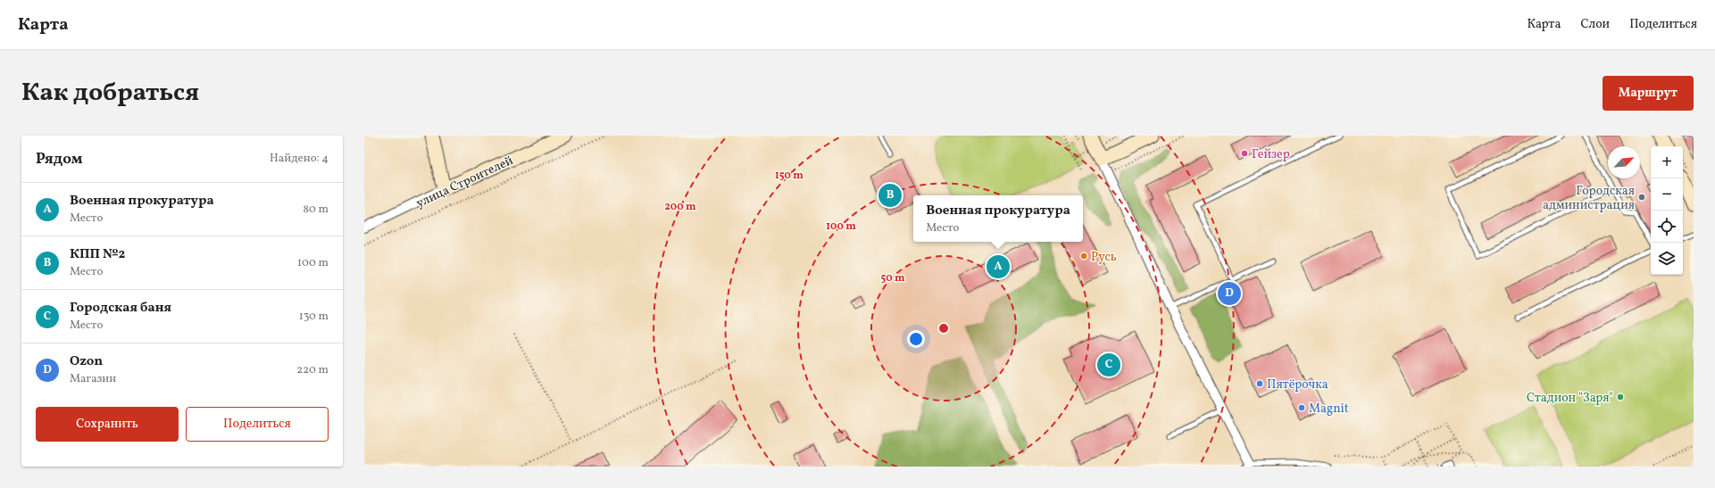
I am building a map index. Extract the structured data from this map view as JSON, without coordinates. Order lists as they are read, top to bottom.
{
  "streets": {
    "street": ["улица Строителей"]
  },
  "places": [
    "Гейзер",
    "Городская администрация",
    "Русь",
    "Пятёрочка",
    "Стадион \"Заря\"",
    "Magnit"
  ],
  "north": "top right",
  "page": {
    "header": "Карта",
    "nav": ["Карта", "Слои", "Поделиться"],
    "title": "Как добраться",
    "buttons": [
      "Маршрут",
      ["Сохранить", "Поделиться"]
    ],
    "heading": ["Рядом", "Найдено: 4"],
    "map_buttons": ["+", "−"],
    "list": [
      {
        "mark": "A",
        "name": "Военная прокуратура",
        "note": "Место",
        "value": "80 m"
      },
      {
        "mark": "B",
        "name": "КПП №2",
        "note": "Место",
        "value": "100 m"
      },
      {
        "mark": "C",
        "name": "Городская баня",
        "note": "Место",
        "value": "130 m"
      },
      {
        "mark": "D",
        "name": "Ozon",
        "note": "Магазин",
        "value": "220 m"
      }
    ],
    "pins": [
      "B",
      "A",
      "D",
      "C"
    ],
    "popup": ["Военная прокуратура", "Место"]
  },
  "rings": [
    "150 m",
    "200 m",
    "100 m",
    "50 m"
  ]
}
